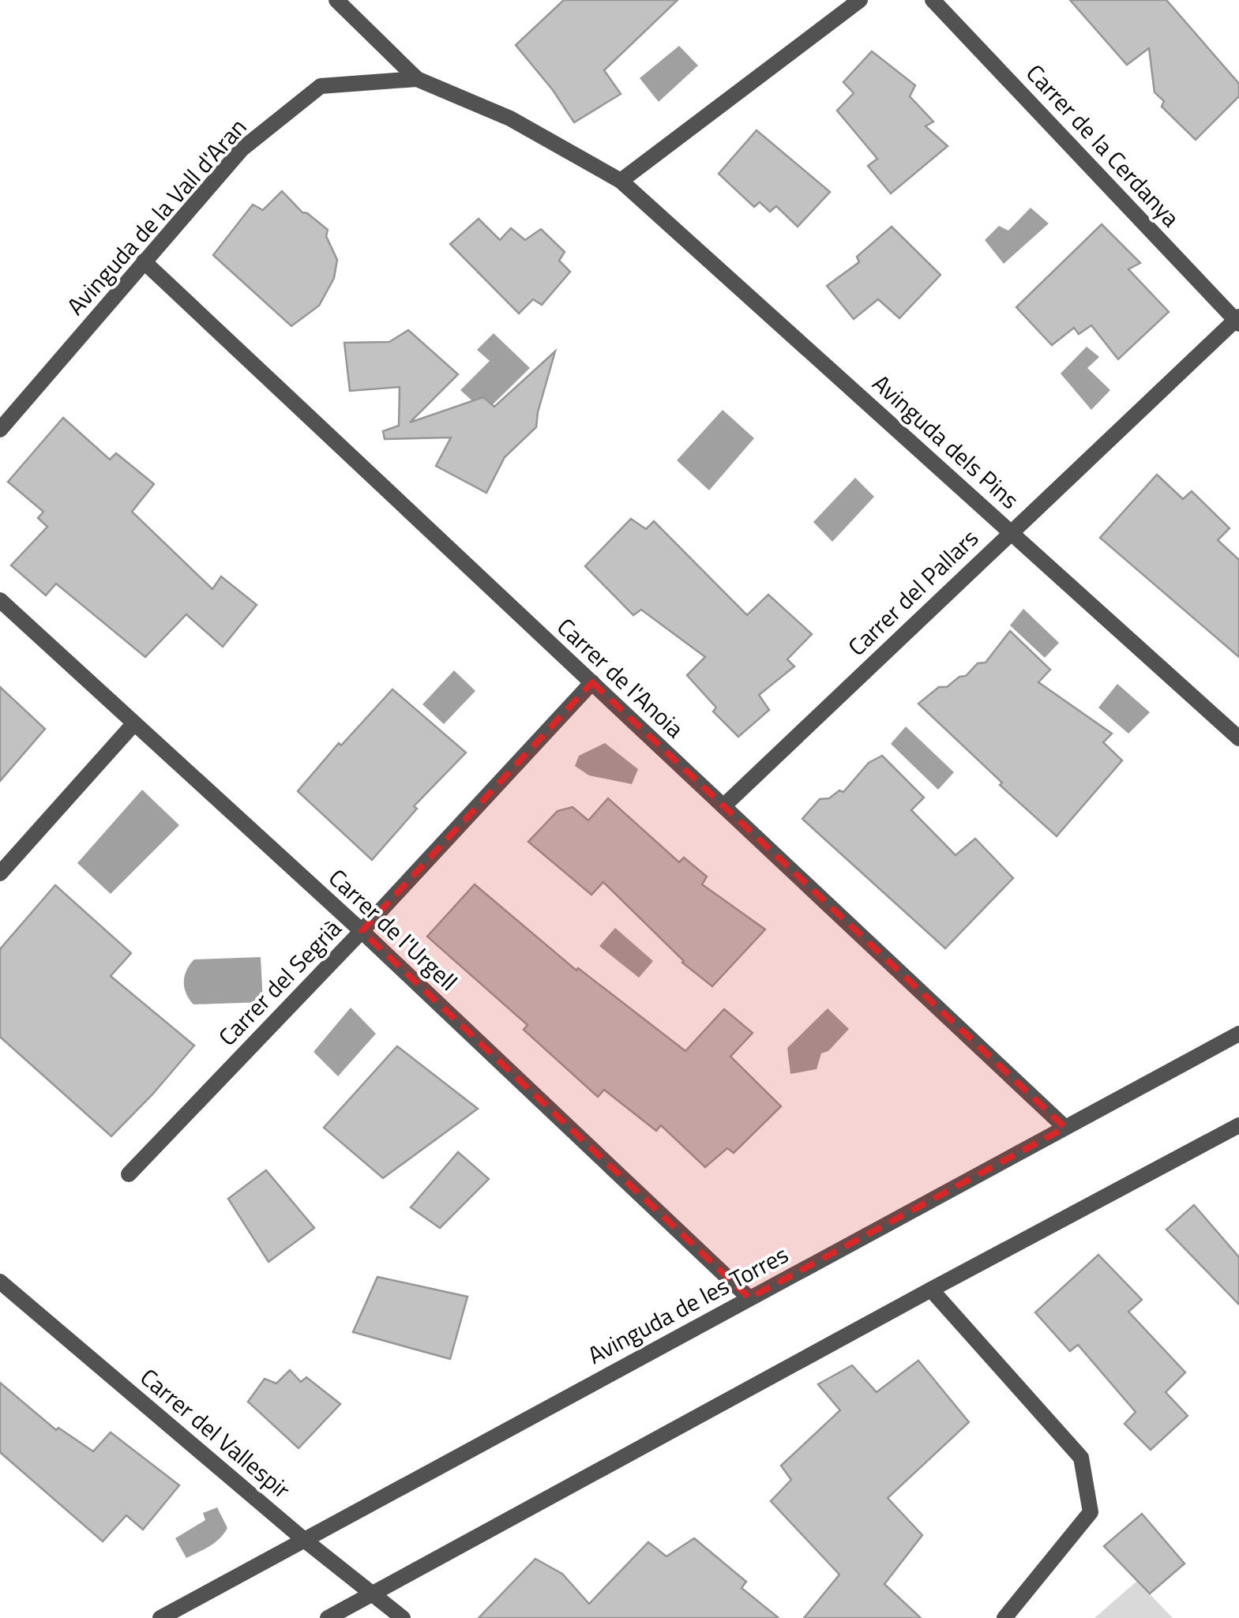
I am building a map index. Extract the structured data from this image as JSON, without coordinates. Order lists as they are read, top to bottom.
{
  "streets": {
    "street": [
      "Carrer de la Cerdanya",
      "Avinguda de la Vall d'Aran",
      "Avinguda dels Pins",
      "Carrer del Pallars",
      "Carrer de l'Anoia",
      "Carrer de l'Urgell",
      "Carrer del Segrià",
      "Avinguda de les Torres",
      "Carrer del Vallespir"
    ]
  },
  "crossings": [
    ["Carrer de la Cerdanya", "Carrer del Pallars"],
    ["Avinguda de la Vall d'Aran", "Avinguda dels Pins"],
    ["Avinguda de la Vall d'Aran", "Carrer de l'Anoia"],
    ["Avinguda dels Pins", "Carrer del Pallars"],
    ["Carrer del Pallars", "Carrer de l'Anoia"],
    ["Carrer de l'Anoia", "Carrer del Segrià"],
    ["Carrer de l'Anoia", "Avinguda de les Torres"],
    ["Carrer de l'Urgell", "Carrer del Segrià"],
    ["Carrer de l'Urgell", "Avinguda de les Torres"],
    ["Avinguda de les Torres", "Carrer del Vallespir"]
  ]
}
